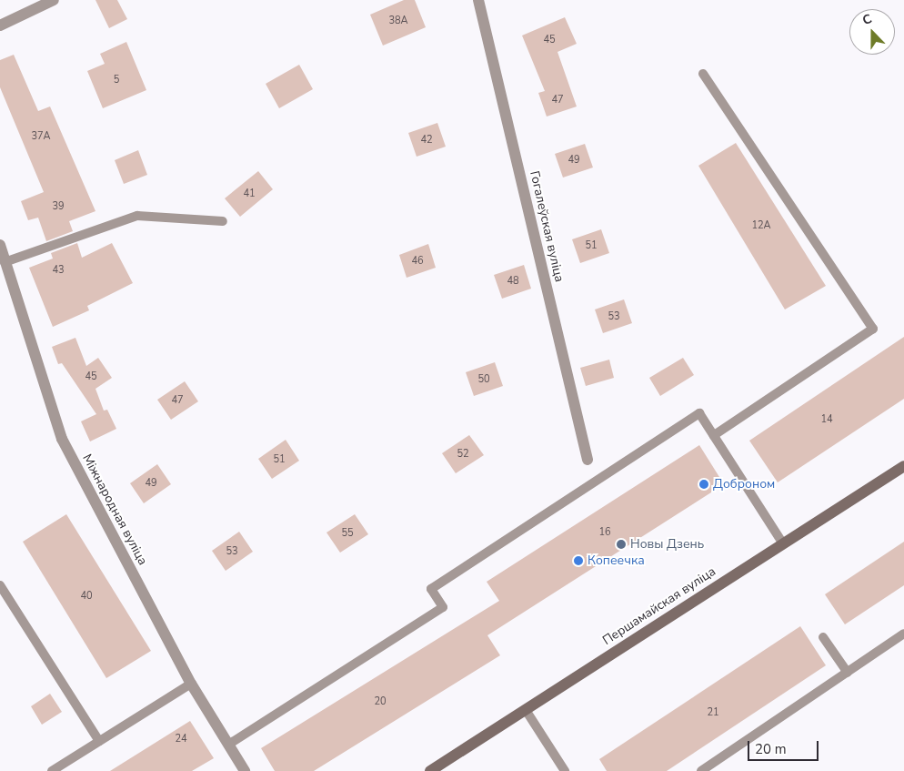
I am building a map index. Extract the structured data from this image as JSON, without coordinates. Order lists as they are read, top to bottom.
{
  "streets": {
    "main road": ["Першамайская вуліца"],
    "street": ["Гогалеўская вуліца", "Міжнародная вуліца"]
  },
  "places": ["Доброном", "Новы Дзень", "Копеечка"],
  "house_numbers": [
    "38А",
    "45",
    "5",
    "47",
    "37А",
    "42",
    "49",
    "41",
    "39",
    "12А",
    "51",
    "46",
    "43",
    "48",
    "53",
    "45",
    "50",
    "47",
    "14",
    "52",
    "51",
    "49",
    "16",
    "55",
    "53",
    "40",
    "20",
    "21",
    "24"
  ],
  "scale_bar": "20 m",
  "north": "top"
}
